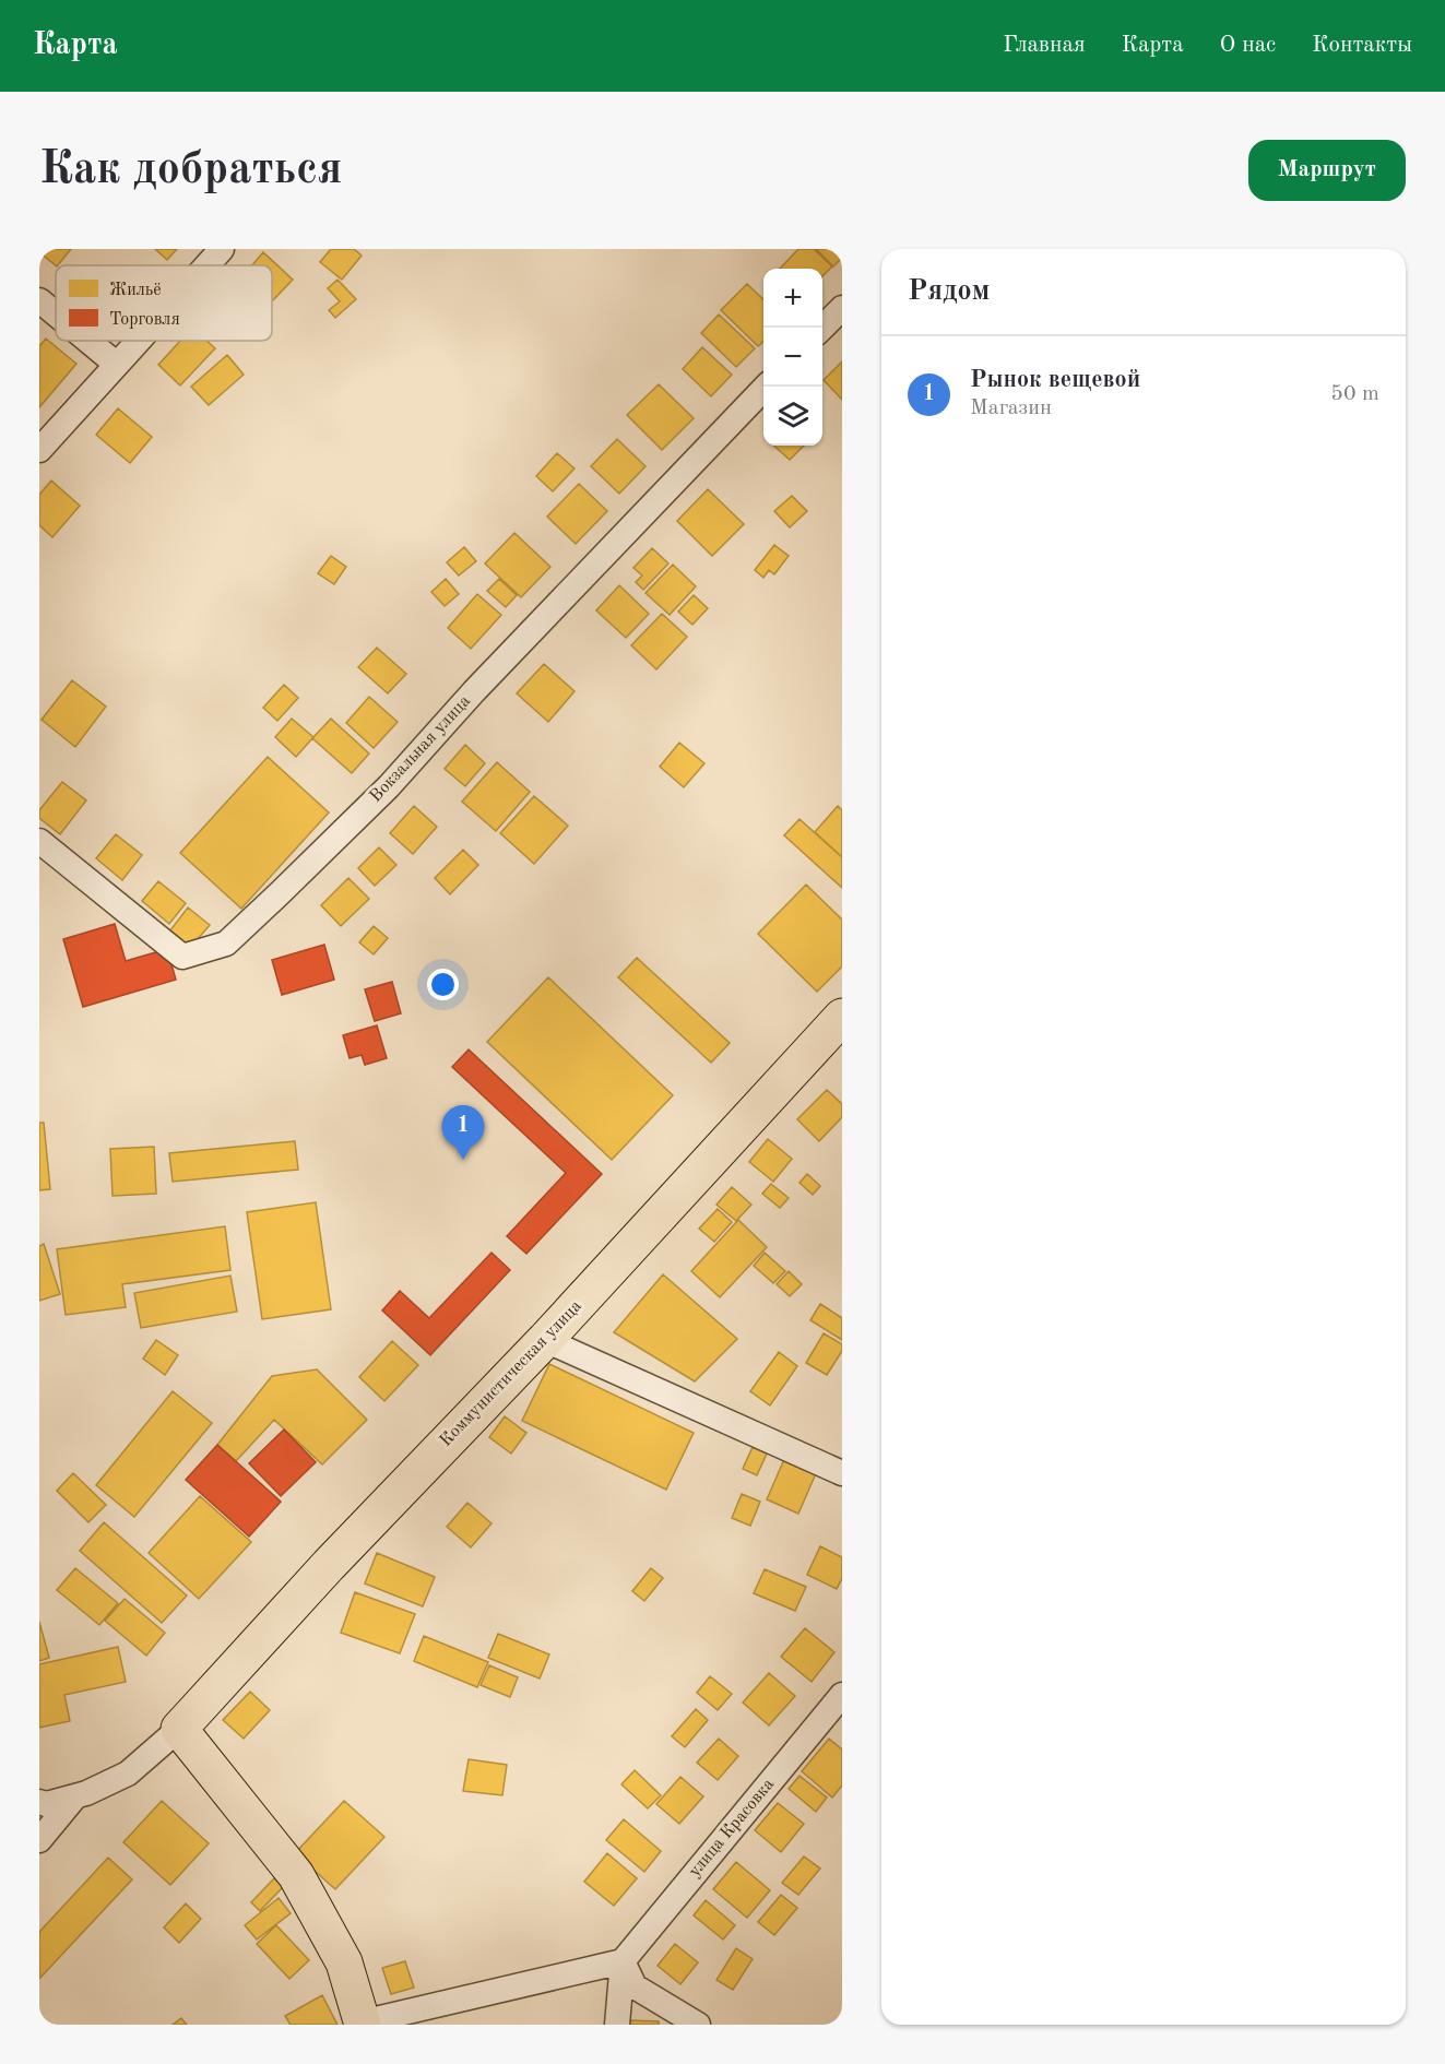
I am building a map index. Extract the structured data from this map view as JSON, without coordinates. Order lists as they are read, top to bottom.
{
  "streets": {
    "main road": ["Коммунистическая улица"],
    "street": ["Вокзальная улица", "улица Красовка"]
  },
  "legend": ["Жильё", "Торговля"],
  "page": {
    "header": "Карта",
    "nav": [
      "Главная",
      "Карта",
      "О нас",
      "Контакты"
    ],
    "buttons": "Маршрут",
    "title": "Как добраться",
    "heading": "Рядом",
    "map_buttons": ["+", "−"],
    "list": [
      {
        "mark": "1",
        "name": "Рынок вещевой",
        "note": "Магазин",
        "value": "50 m"
      }
    ],
    "pins": "1"
  }
}
